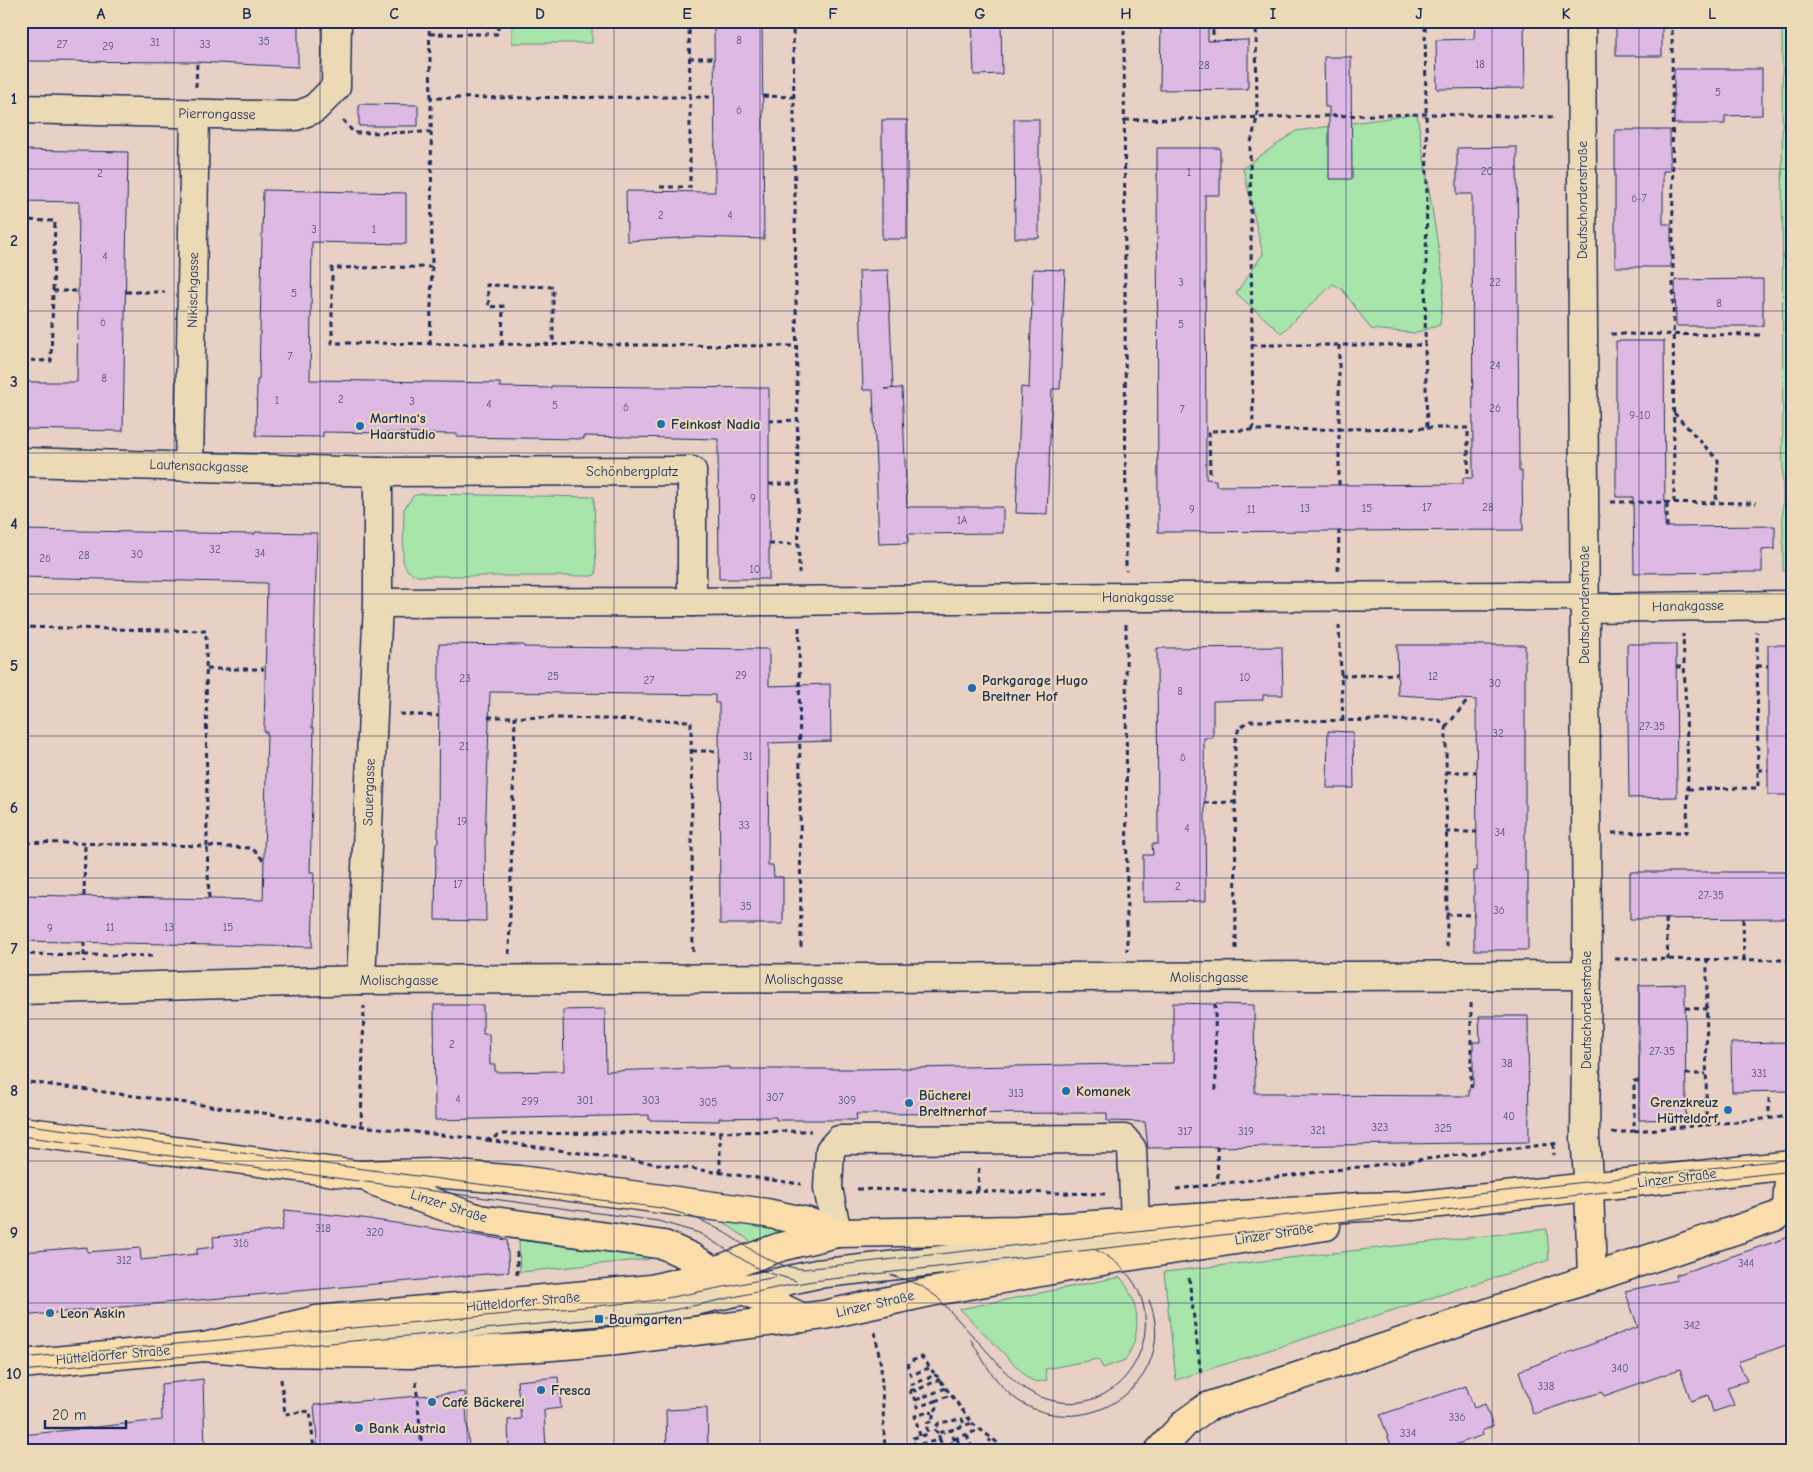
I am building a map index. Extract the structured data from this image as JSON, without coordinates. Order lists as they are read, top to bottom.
{
  "streets": {
    "main road": ["Linzer Straße", "Hütteldorfer Straße"],
    "street": [
      "Pierrongasse",
      "Deutschordenstraße",
      "Nikischgasse",
      "Lautensackgasse",
      "Schönbergplatz",
      "Hanakgasse",
      "Sauergasse",
      "Molischgasse"
    ]
  },
  "crossings": [
    ["Pierrongasse", "Nikischgasse"],
    ["Deutschordenstraße", "Hanakgasse"],
    ["Deutschordenstraße", "Molischgasse"],
    ["Deutschordenstraße", "Linzer Straße"],
    ["Nikischgasse", "Lautensackgasse"],
    ["Lautensackgasse", "Schönbergplatz"],
    ["Schönbergplatz", "Hanakgasse"],
    ["Sauergasse", "Molischgasse"],
    ["Linzer Straße", "Hütteldorfer Straße"]
  ],
  "places": {
    "other": [
      "Feinkost Nadia",
      "Martina's Haarstudio",
      "Parkgarage Hugo Breitner Hof",
      "Komanek",
      "Bücherei Breitnerhof",
      "Grenzkreuz Hütteldorf",
      "Leon Askin",
      "Fresca",
      "Café Bäckerei",
      "Bank Austria"
    ],
    "transit": ["Baumgarten"]
  },
  "house_numbers": [
    "8",
    "35",
    "31",
    "27",
    "33",
    "29",
    "18",
    "28",
    "5",
    "6",
    "20",
    "1",
    "2",
    "6-7",
    "2",
    "4",
    "3",
    "1",
    "4",
    "3",
    "22",
    "5",
    "8",
    "6",
    "5",
    "7",
    "24",
    "8",
    "2",
    "1",
    "3",
    "4",
    "5",
    "6",
    "26",
    "7",
    "9-10",
    "9",
    "17",
    "28",
    "13",
    "15",
    "9",
    "11",
    "1A",
    "32",
    "34",
    "30",
    "28",
    "26",
    "10",
    "29",
    "25",
    "12",
    "10",
    "23",
    "27",
    "30",
    "8",
    "27-35",
    "32",
    "21",
    "31",
    "6",
    "19",
    "33",
    "4",
    "34",
    "17",
    "2",
    "27-35",
    "35",
    "36",
    "11",
    "13",
    "15",
    "9",
    "2",
    "27-35",
    "38",
    "331",
    "313",
    "307",
    "4",
    "301",
    "303",
    "309",
    "299",
    "305",
    "40",
    "323",
    "325",
    "321",
    "317",
    "319",
    "318",
    "320",
    "316",
    "312",
    "344",
    "342",
    "340",
    "338",
    "336",
    "334"
  ],
  "scale_bar": "20 m",
  "grid": {
    "columns": [
      "A",
      "B",
      "C",
      "D",
      "E",
      "F",
      "G",
      "H",
      "I",
      "J",
      "K",
      "L"
    ],
    "rows": [
      "1",
      "2",
      "3",
      "4",
      "5",
      "6",
      "7",
      "8",
      "9",
      "10"
    ]
  }
}
